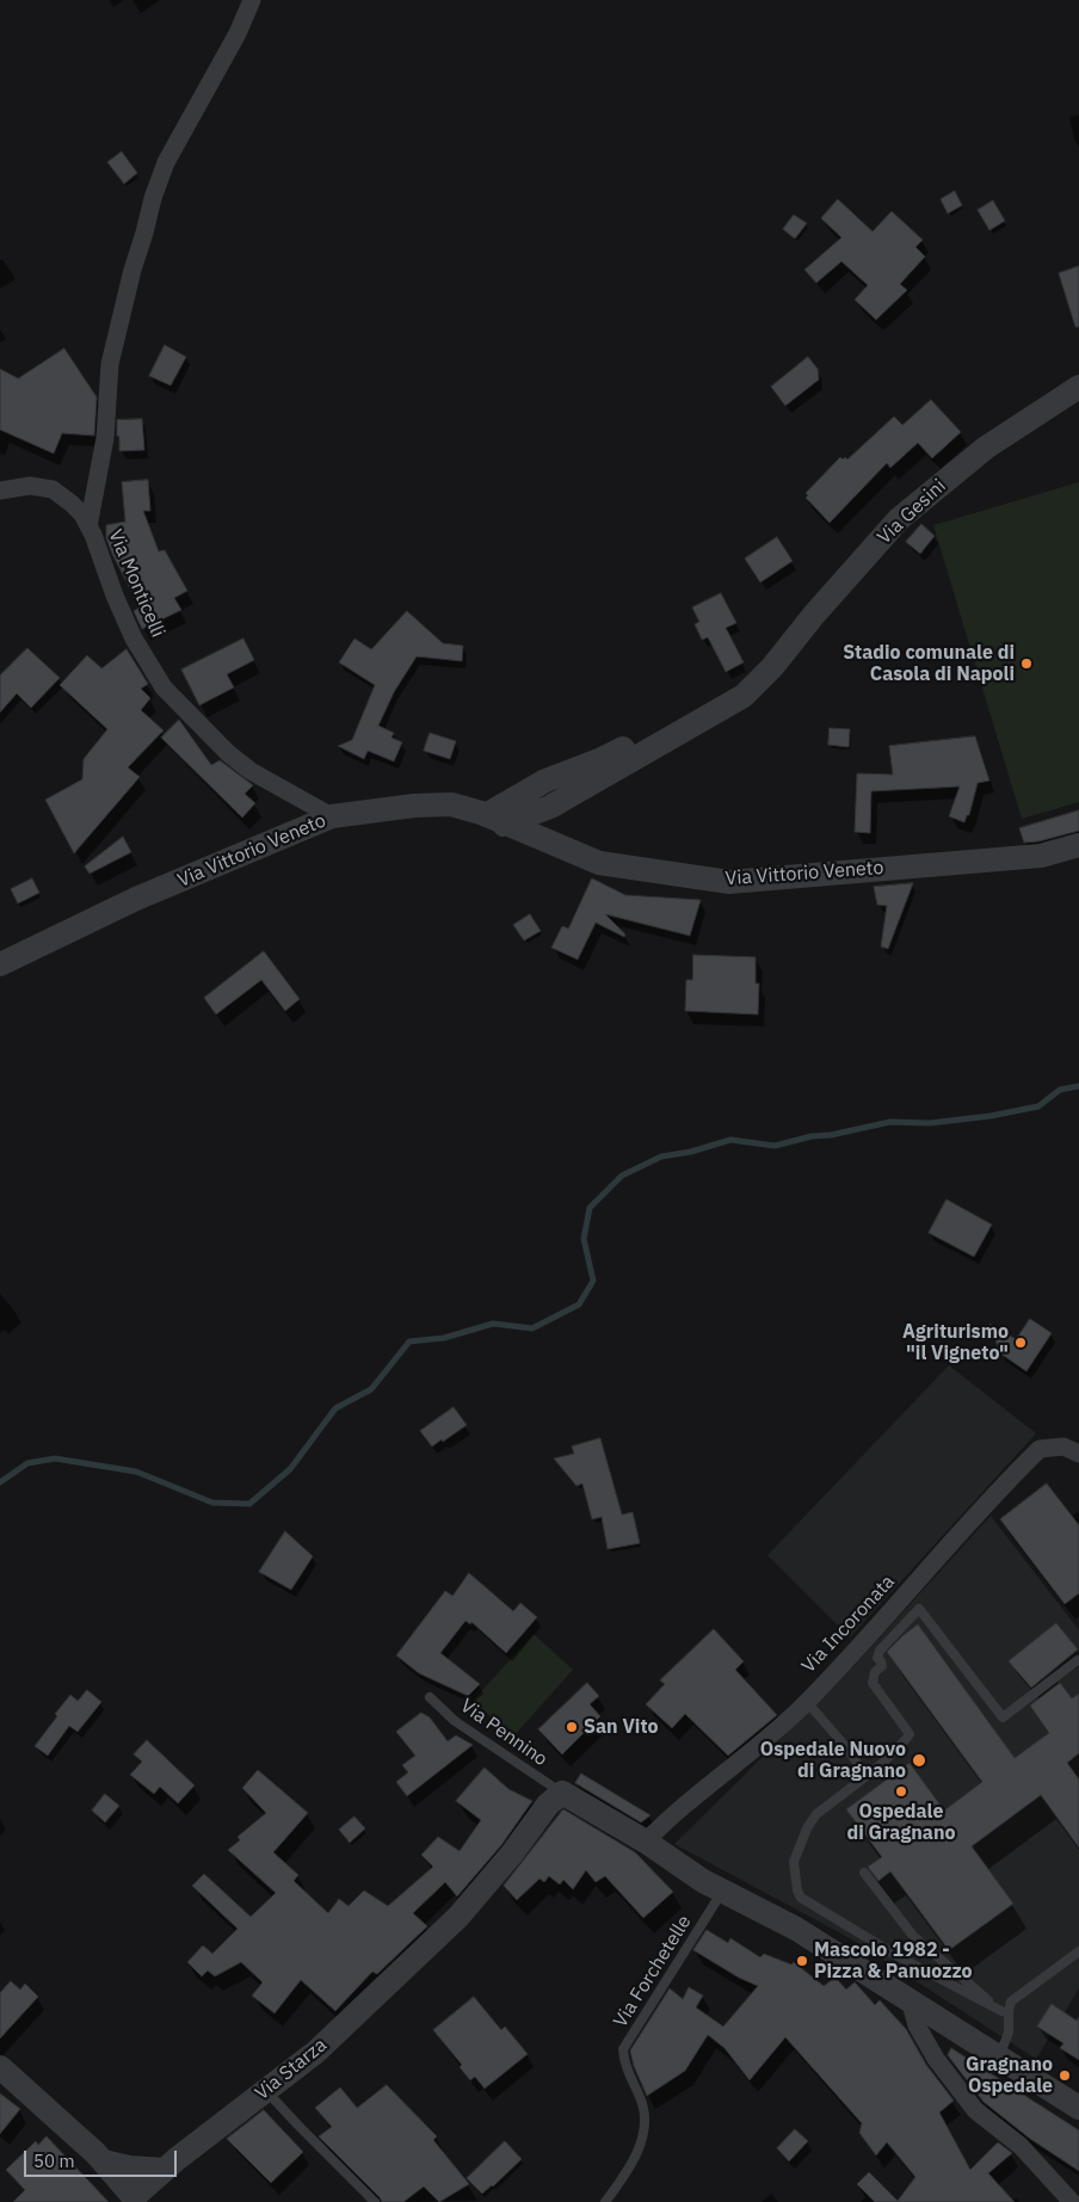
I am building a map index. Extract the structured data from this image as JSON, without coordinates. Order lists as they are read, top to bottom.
{
  "streets": {
    "street": [
      "Via Gesini",
      "Via Monticelli",
      "Via Vittorio Veneto",
      "Via Incoronata",
      "Via Starza"
    ],
    "lane": ["Via Pennino", "Via Forchetelle"]
  },
  "crossings": [
    ["Via Monticelli", "Via Vittorio Veneto"],
    ["Via Pennino", "Via Starza"]
  ],
  "places": [
    "Stadio comunale di Casola di Napoli",
    "Agriturismo \"il Vigneto\"",
    "San Vito",
    "Ospedale Nuovo di Gragnano",
    "Ospedale di Gragnano",
    "Mascolo 1982 - Pizza & Panuozzo",
    "Gragnano Ospedale"
  ],
  "scale_bar": "50 m"
}
